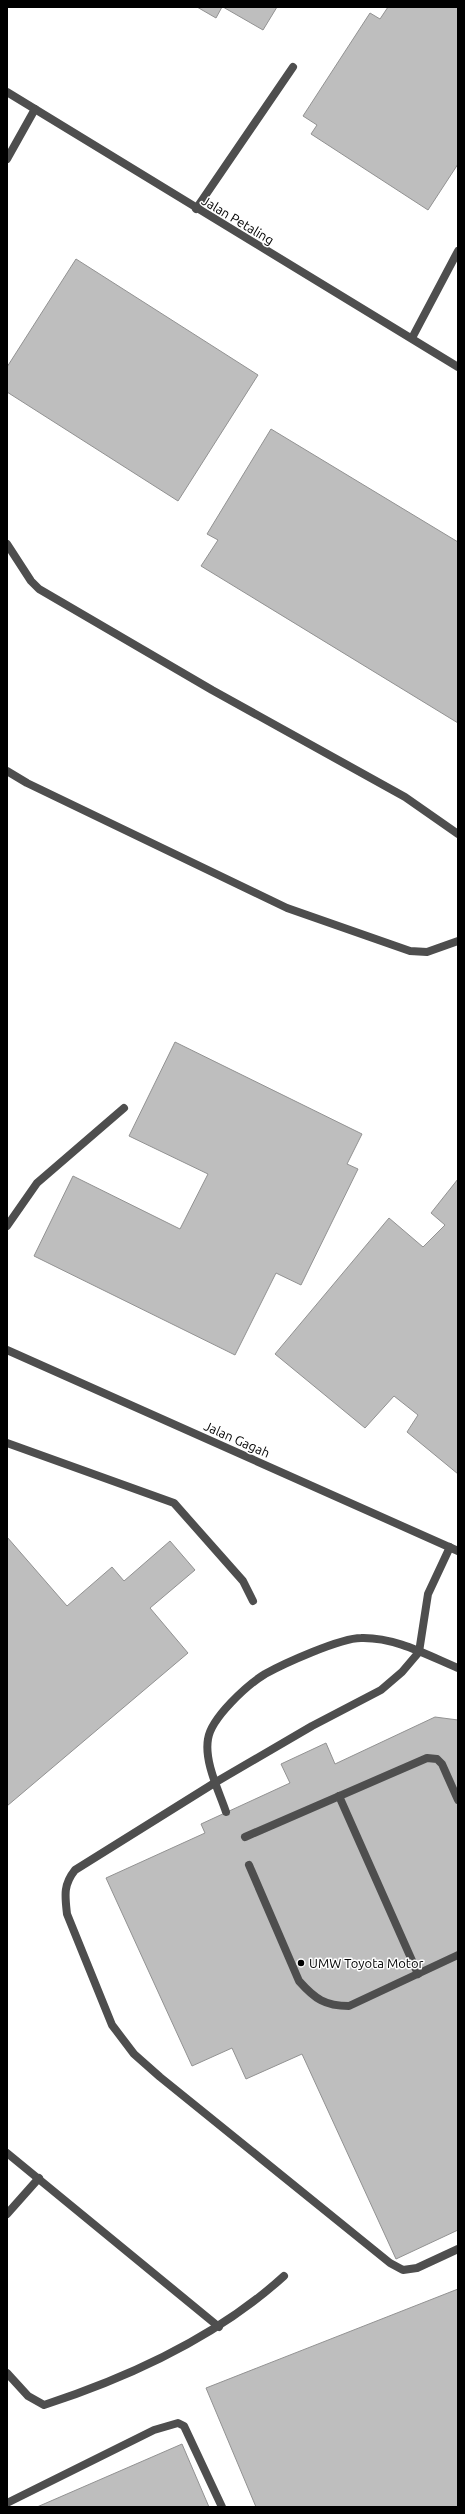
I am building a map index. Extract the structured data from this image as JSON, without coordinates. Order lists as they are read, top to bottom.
{
  "streets": {
    "street": ["Jalan Petaling", "Jalan Gagah"]
  },
  "places": ["UMW Toyota Motor"]
}
